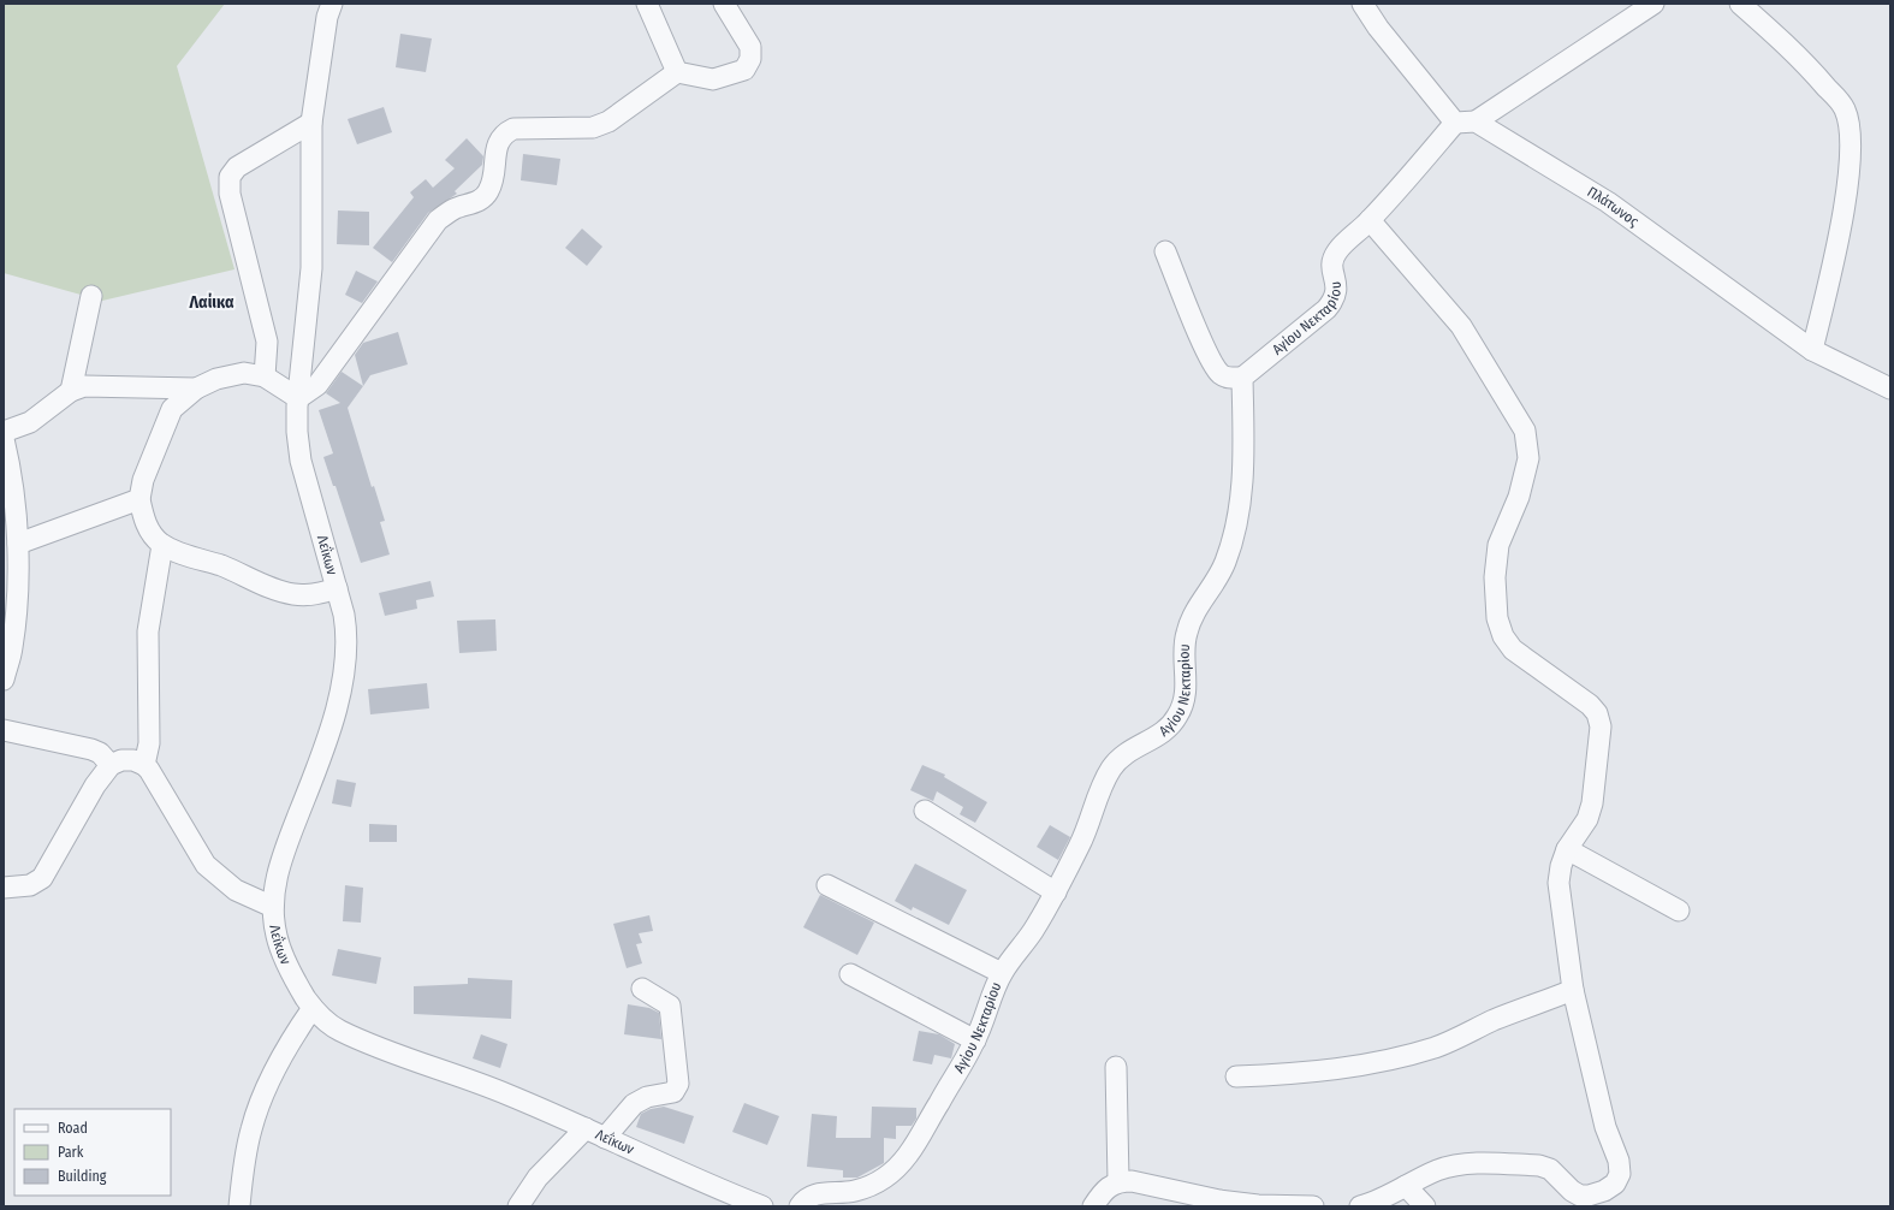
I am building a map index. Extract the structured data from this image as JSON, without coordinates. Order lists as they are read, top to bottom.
{
  "streets": {
    "street": ["Πλάτωνος", "Αγίου Νεκταρίου", "Λεΐκων"]
  },
  "districts": ["Λαίικα"],
  "legend": ["Road", "Park", "Building"]
}
